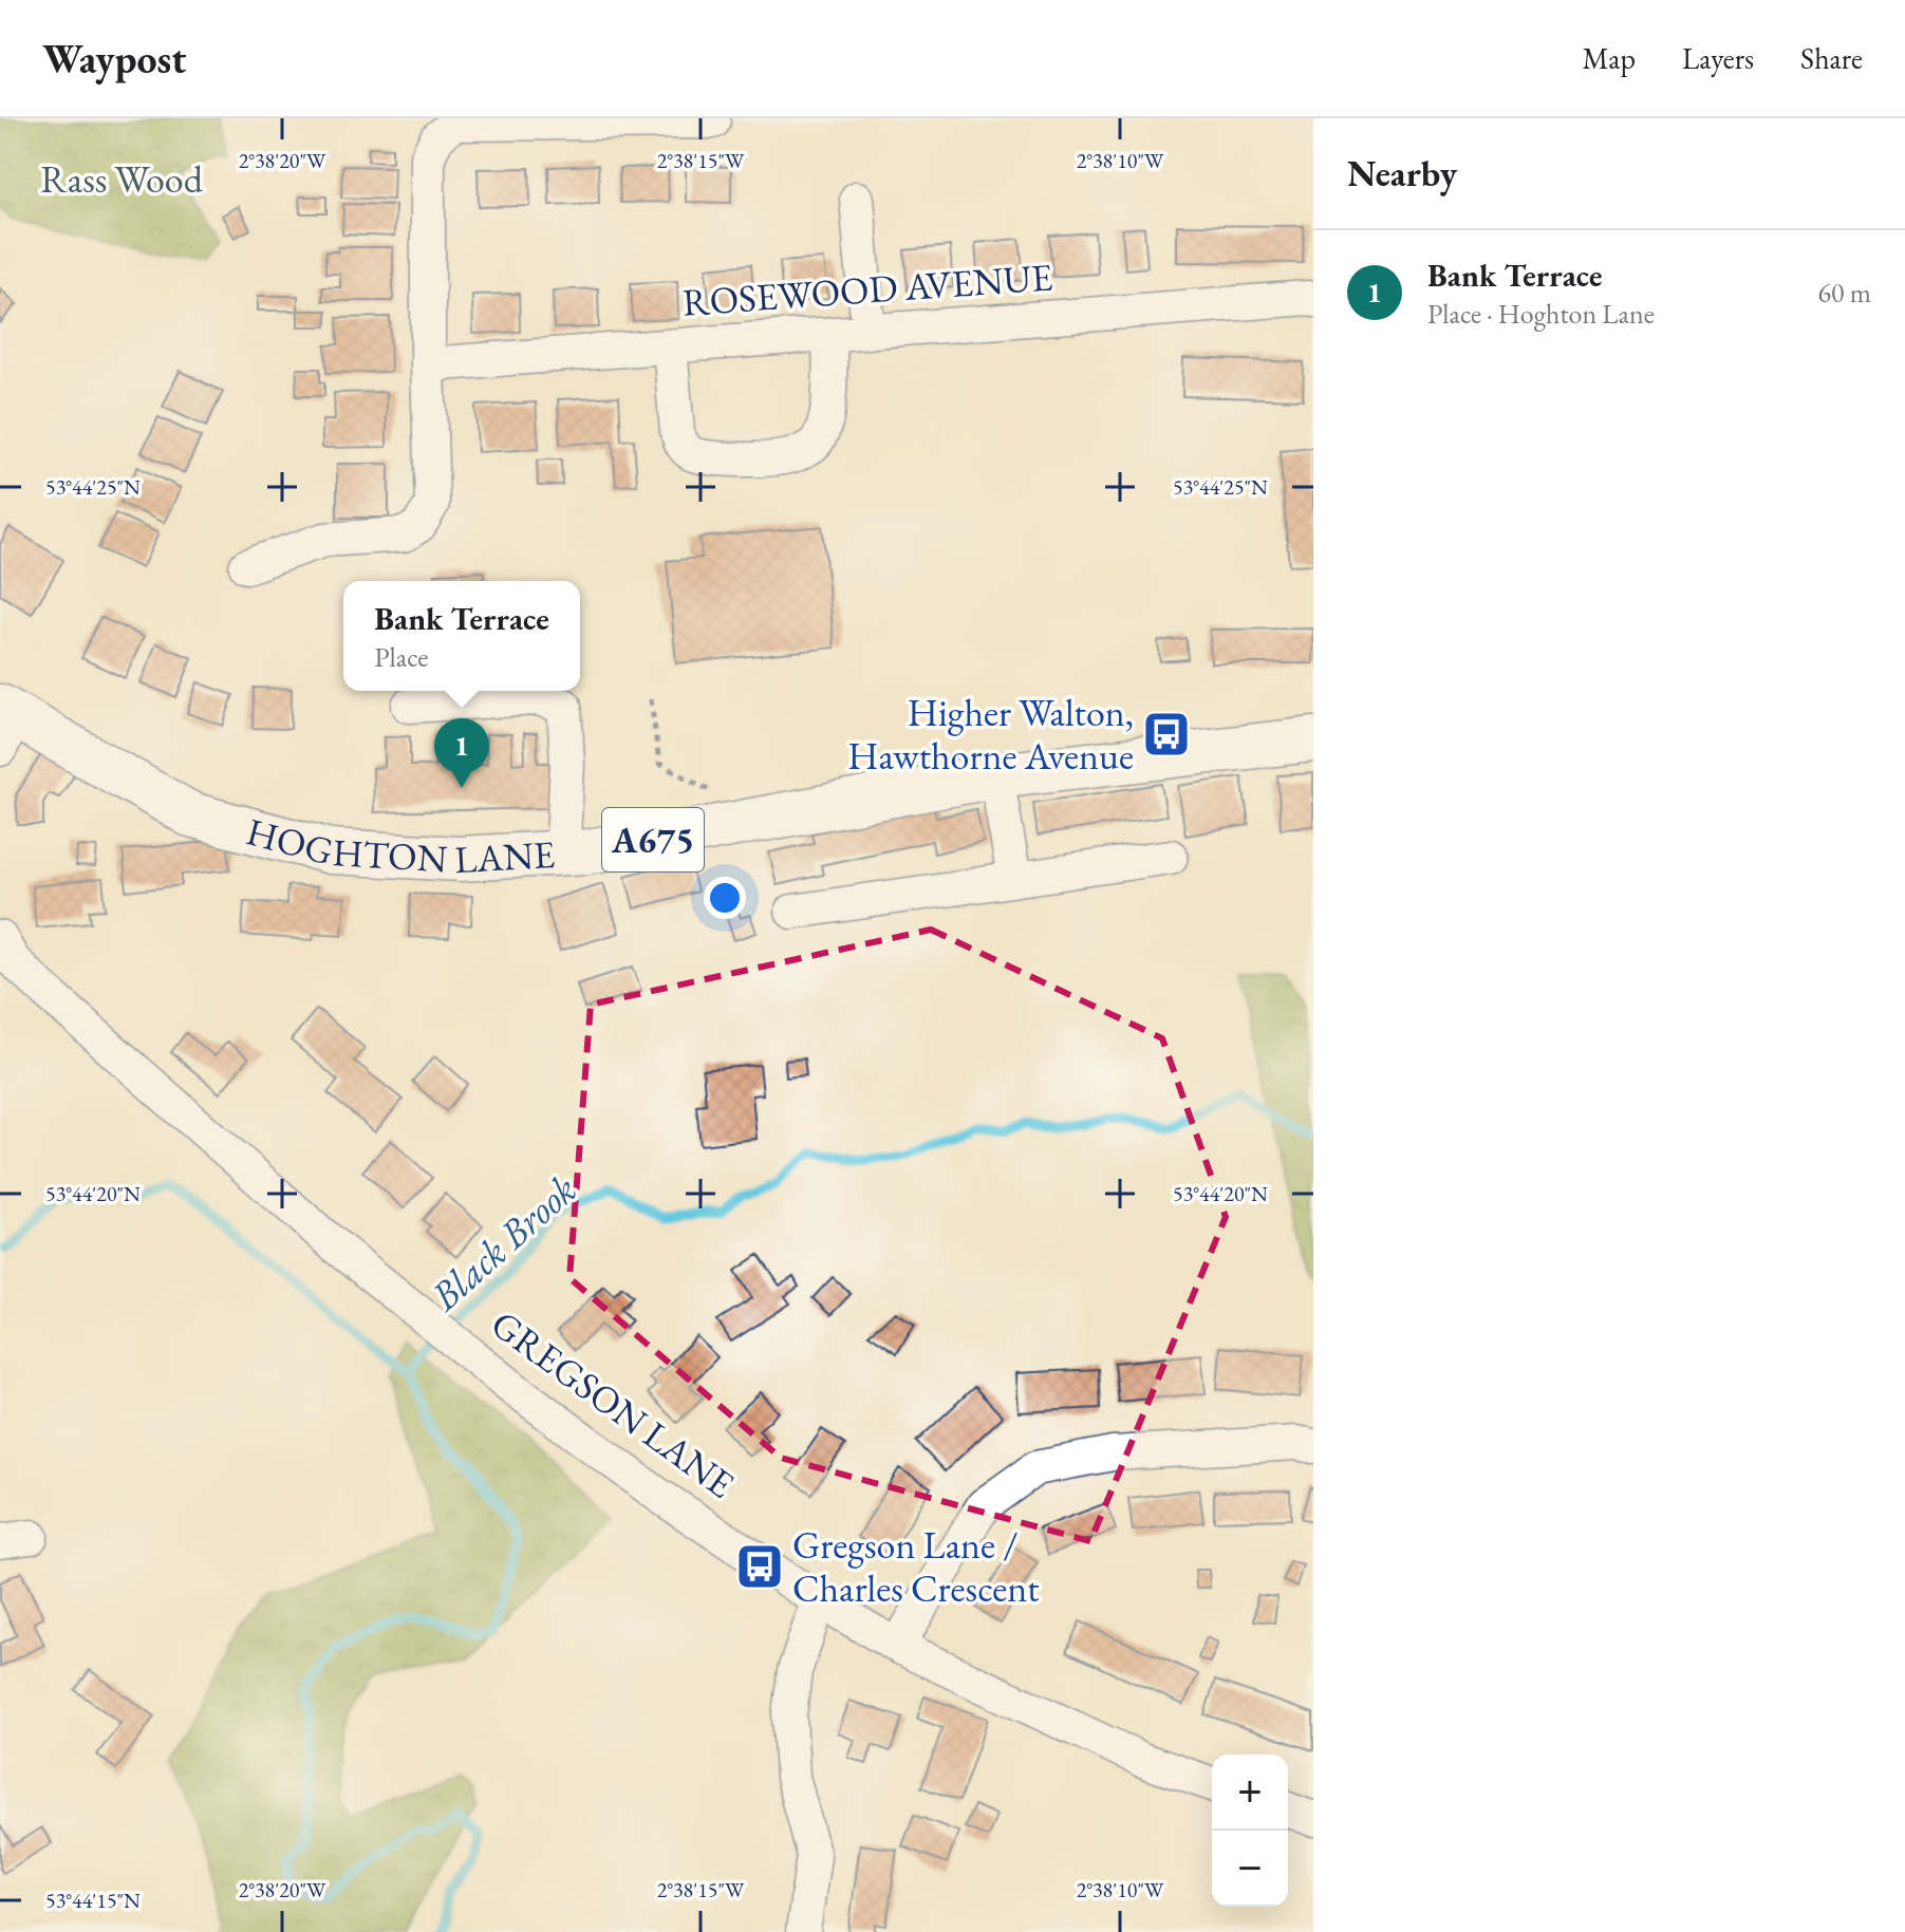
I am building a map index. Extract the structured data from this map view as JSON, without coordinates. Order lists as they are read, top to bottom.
{
  "streets": {
    "main road": ["HOGHTON LANE", "A675"],
    "street": ["ROSEWOOD AVENUE", "GREGSON LANE"]
  },
  "water": ["Black Brook"],
  "parks": ["Rass Wood"],
  "places": {
    "bus stop": ["Higher Walton, Hawthorne Avenue", "Gregson Lane / Charles Crescent"]
  },
  "page": {
    "header": "Waypost",
    "nav": ["Map", "Layers", "Share"],
    "heading": "Nearby",
    "list": [
      {
        "mark": "1",
        "name": "Bank Terrace",
        "note": "Place · Hoghton Lane",
        "value": "60 m"
      }
    ],
    "popup": ["Bank Terrace", "Place"],
    "pins": "1",
    "map_buttons": ["+", "−"]
  },
  "coordinates": [
    "2°38'20\"W",
    "2°38'15\"W",
    "2°38'10\"W",
    "53°44'25\"N",
    "53°44'20\"N",
    "53°44'15\"N"
  ]
}
